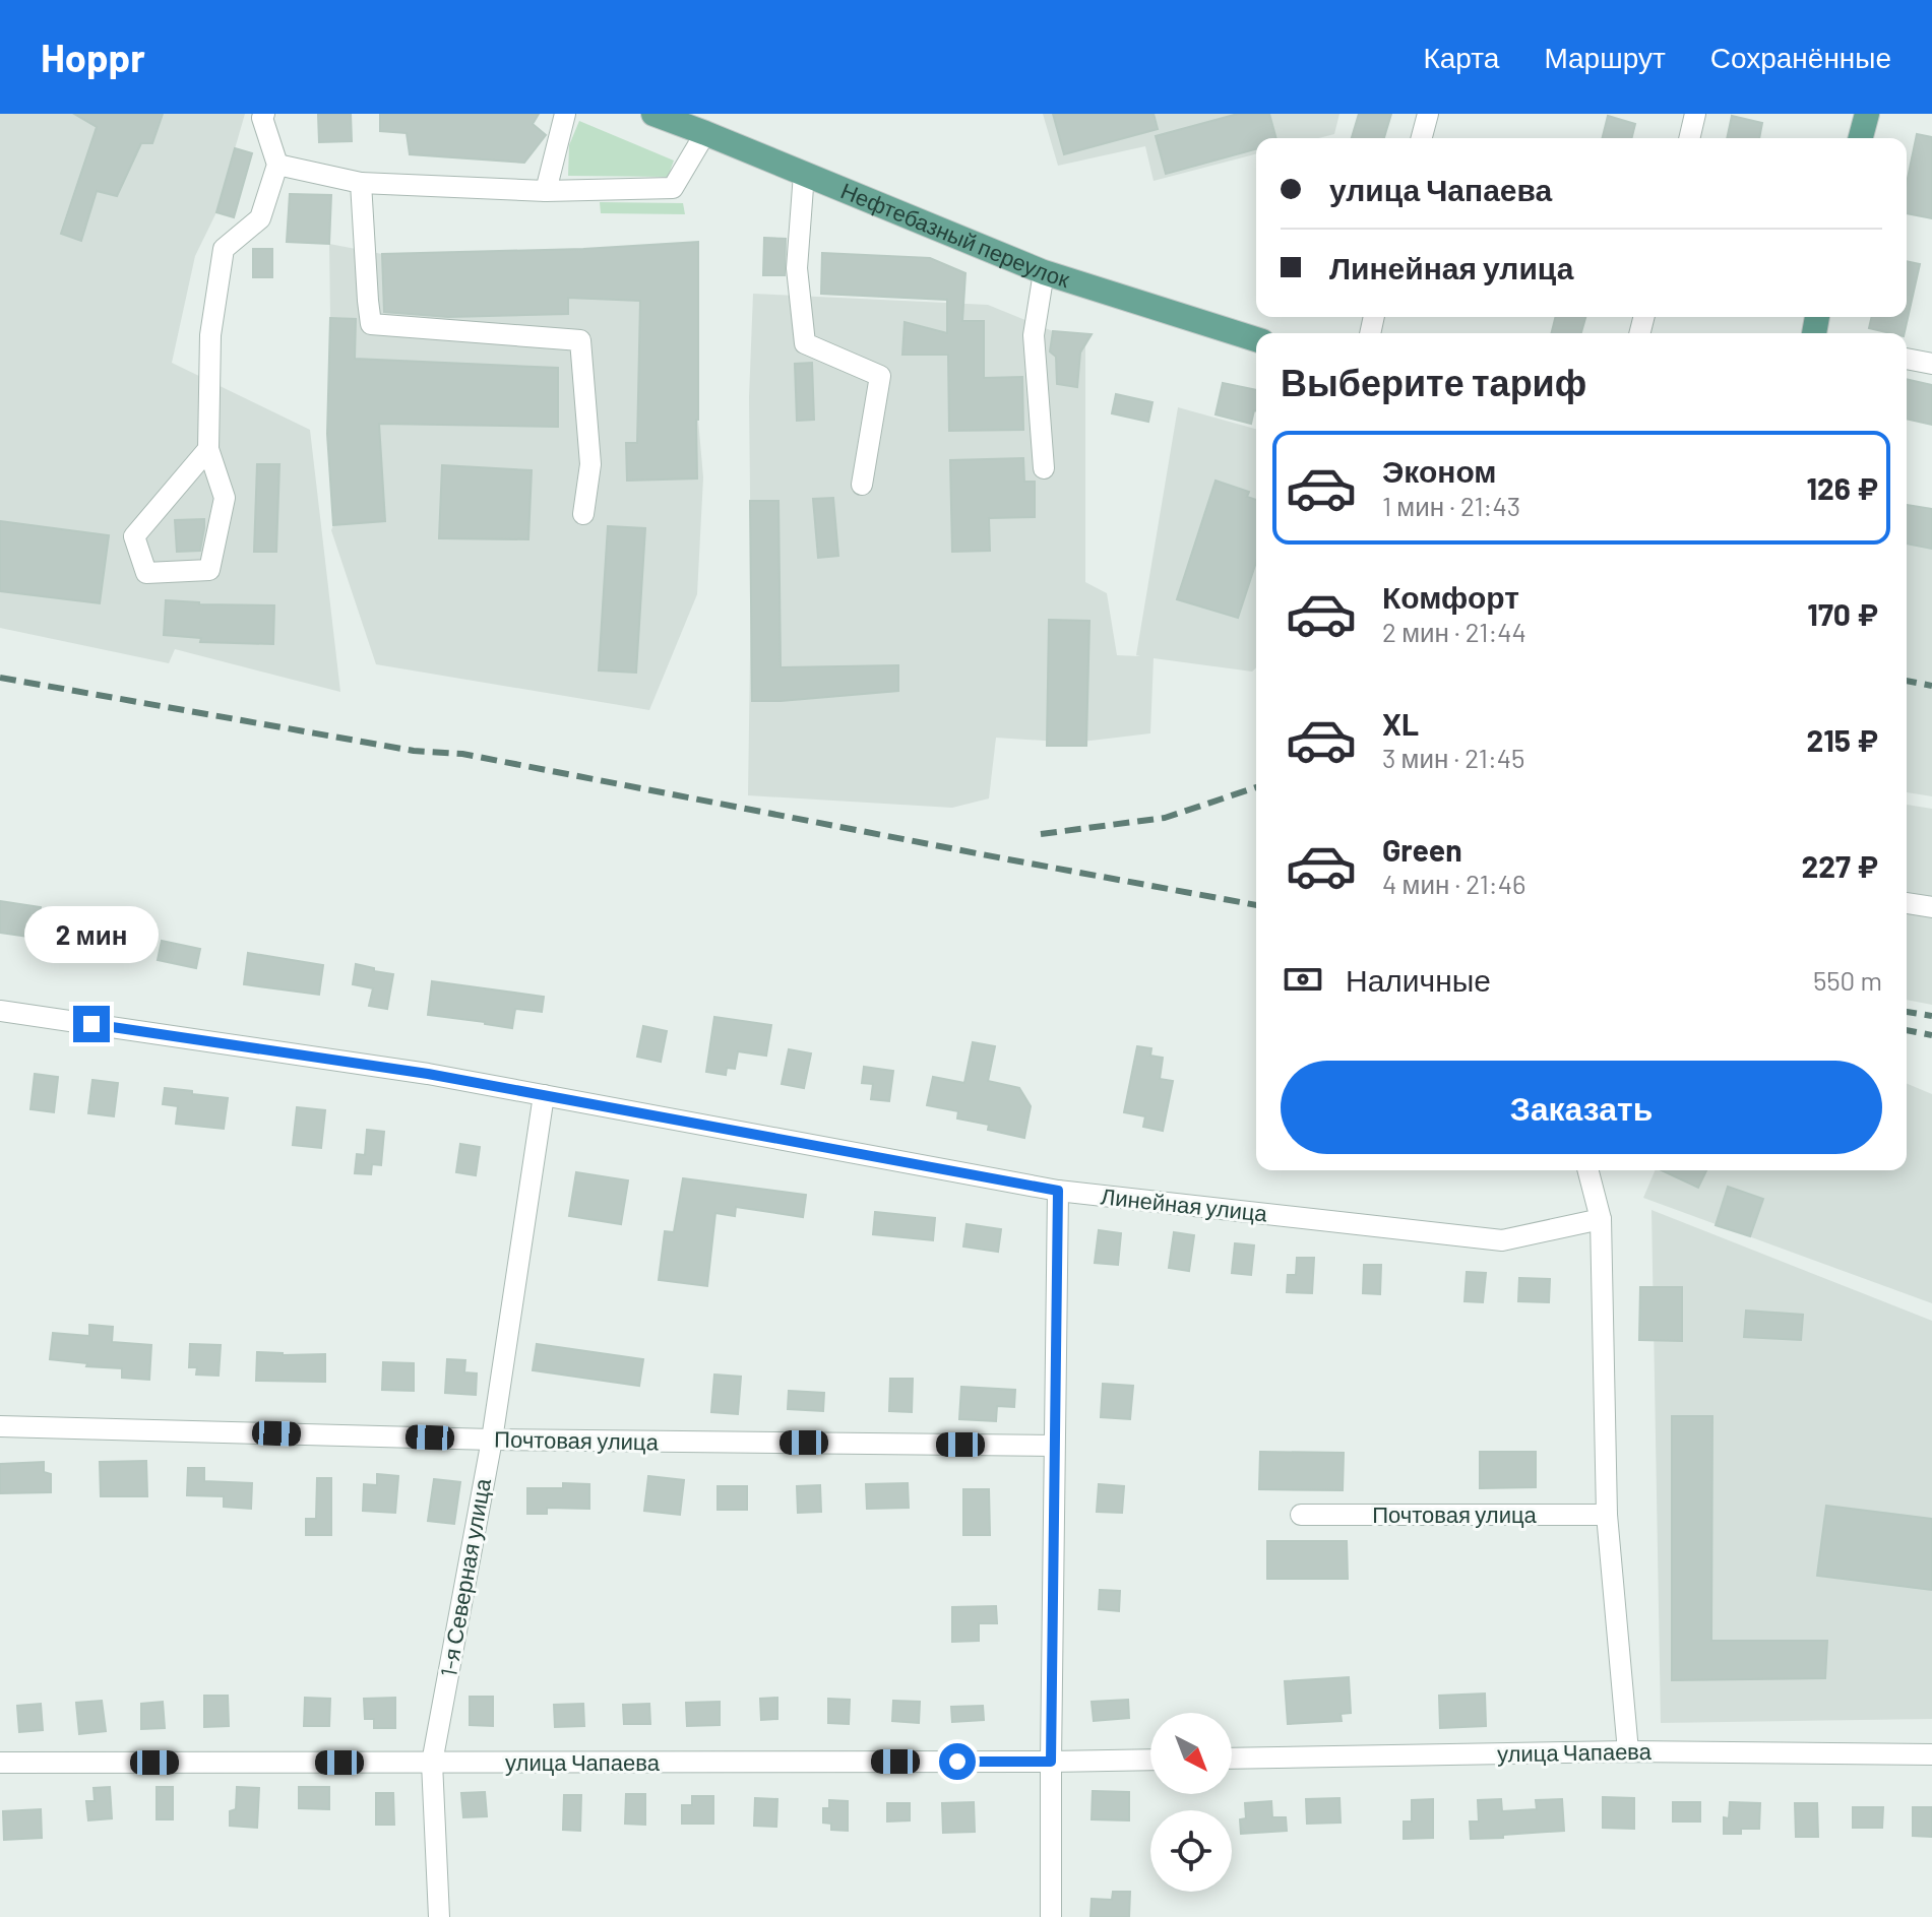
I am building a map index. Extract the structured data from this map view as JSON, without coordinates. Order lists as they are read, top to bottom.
{
  "streets": {
    "main road": ["Нефтебазный переулок"],
    "street": [
      "Линейная улица",
      "Почтовая улица",
      "1-я Северная улица",
      "улица Чапаева"
    ]
  },
  "crossings": [
    ["Линейная улица", "1-я Северная улица"],
    ["Почтовая улица", "1-я Северная улица"],
    ["1-я Северная улица", "улица Чапаева"]
  ],
  "north": "bottom right",
  "page": {
    "header": "Hoppr",
    "nav": ["Карта", "Маршрут", "Сохранённые"],
    "banner": ["улица Чапаева", "Линейная улица"],
    "heading": "Выберите тариф",
    "list": [
      {
        "name": "Эконом",
        "note": "1 мин · 21:43",
        "value": "126 ₽"
      },
      {
        "name": "Комфорт",
        "note": "2 мин · 21:44",
        "value": "170 ₽"
      },
      {
        "name": "XL",
        "note": "3 мин · 21:45",
        "value": "215 ₽"
      },
      {
        "name": "Green",
        "note": "4 мин · 21:46",
        "value": "227 ₽"
      }
    ],
    "bubble": "2 мин",
    "pay": ["Наличные", "550 m"],
    "buttons": "Заказать"
  }
}
